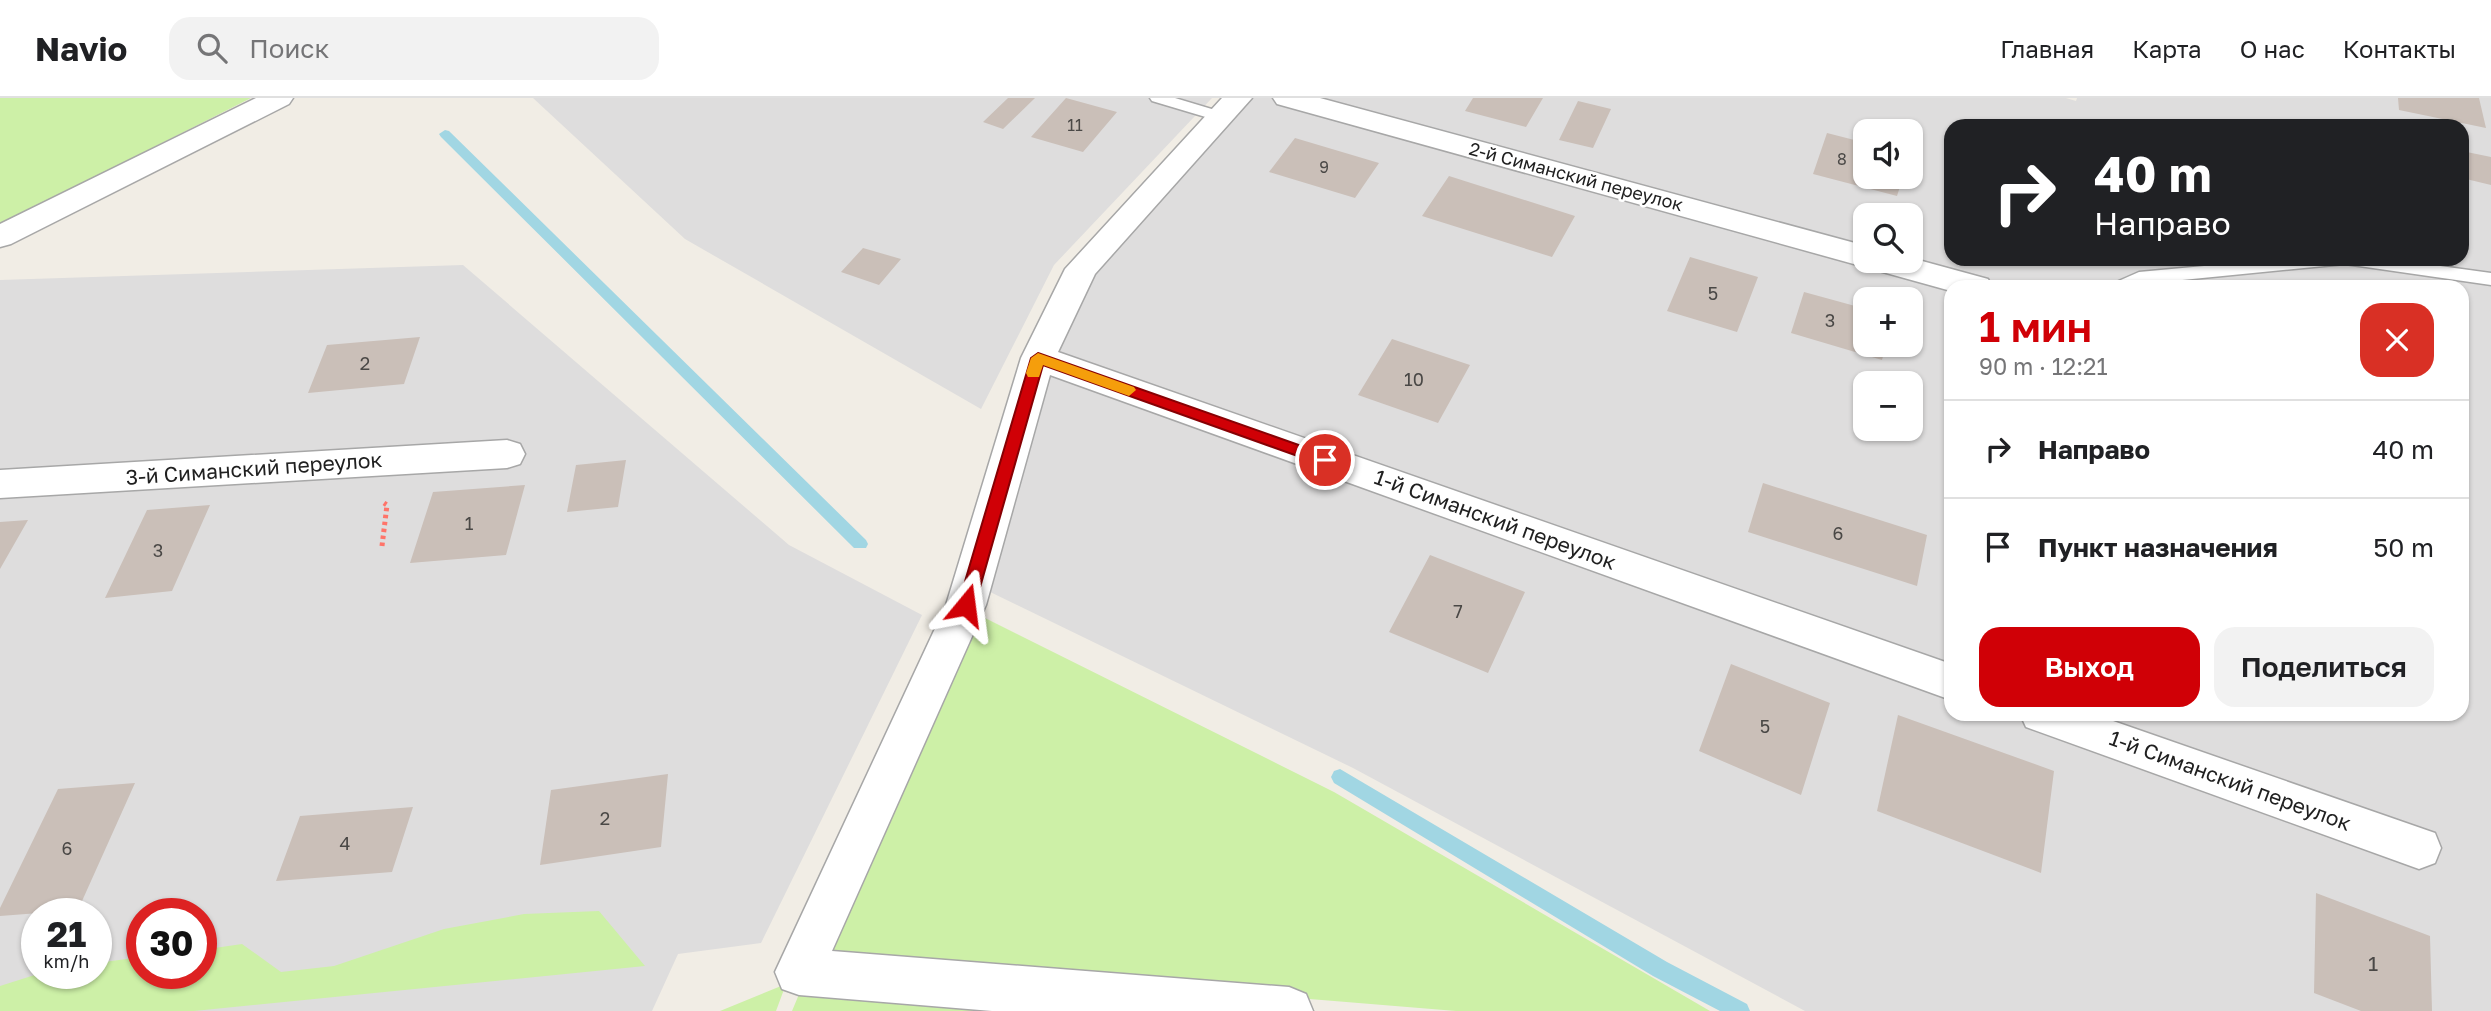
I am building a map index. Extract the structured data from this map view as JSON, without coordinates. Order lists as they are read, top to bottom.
{
  "streets": {
    "street": ["2-й Симанский переулок", "3-й Симанский переулок", "1-й Симанский переулок"]
  },
  "house_numbers": [
    "11",
    "8",
    "9",
    "5",
    "3",
    "2",
    "10",
    "1",
    "6",
    "3",
    "7",
    "5",
    "2",
    "4",
    "6",
    "1"
  ],
  "page": {
    "header": "Navio",
    "search": "Поиск",
    "nav": [
      "Главная",
      "Карта",
      "О нас",
      "Контакты"
    ],
    "map_buttons": ["+", "−"],
    "turn": ["40 m", "Направо"],
    "heading": ["1 мин", "90 m · 12:21"],
    "list": [
      {
        "name": "Направо",
        "value": "40 m"
      },
      {
        "name": "Пункт назначения",
        "value": "50 m"
      }
    ],
    "buttons": ["Выход", "Поделиться"],
    "speed": "21 km/h",
    "limit": "30"
  }
}
